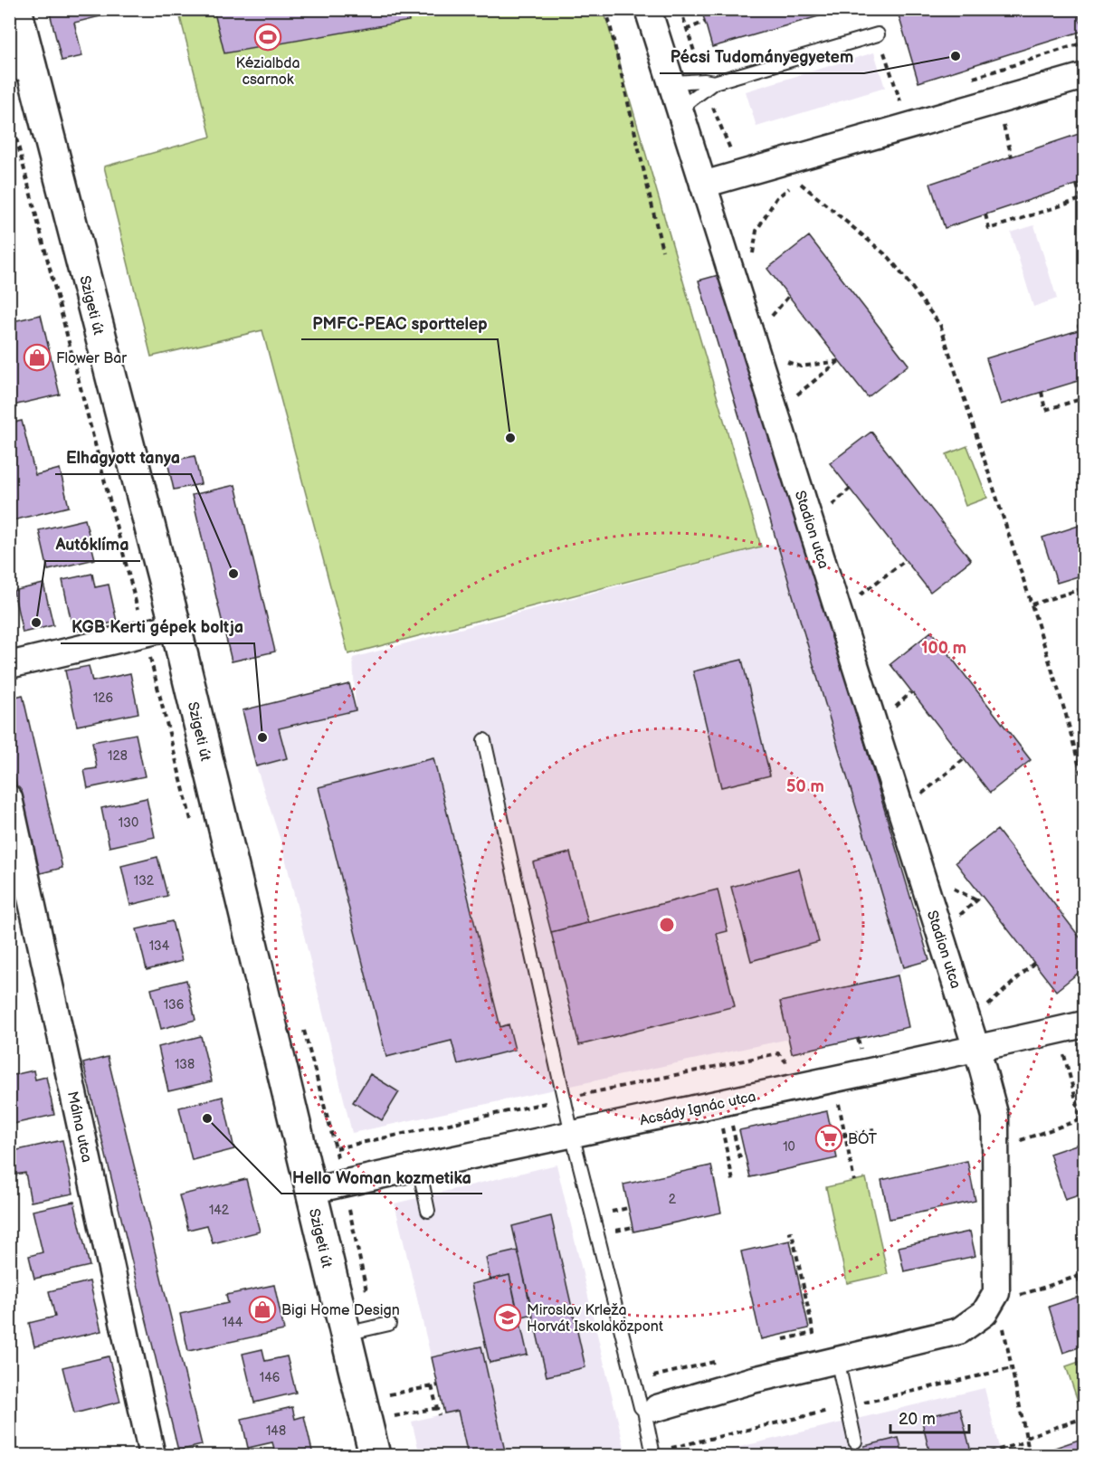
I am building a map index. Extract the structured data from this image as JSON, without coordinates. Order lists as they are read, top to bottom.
{
  "streets": {
    "street": [
      "Szigeti út",
      "Stadion utca",
      "Acsády Ignác utca",
      "Málna utca"
    ]
  },
  "crossings": [
    ["Szigeti út", "Acsády Ignác utca"],
    ["Stadion utca", "Acsády Ignác utca"]
  ],
  "places": {
    "sports": ["Kézialbda csarnok"],
    "other": [
      "Pécsi Tudományegyetem",
      "PMFC-PEAC sporttelep",
      "Elhagyott tanya",
      "Autóklíma",
      "KGB Kerti gépek boltja",
      "Hello Woman kozmetika"
    ],
    "shop": ["Flower Bar", "Bigi Home Design"],
    "supermarket": ["BÓT"],
    "school or university": ["Miroslav Krleža Horvát Iskolaközpont"]
  },
  "house_numbers": [
    "126",
    "128",
    "130",
    "132",
    "134",
    "136",
    "138",
    "10",
    "2",
    "142",
    "144",
    "146",
    "148"
  ],
  "scale_bar": "20 m",
  "rings": ["100 m", "50 m"]
}
